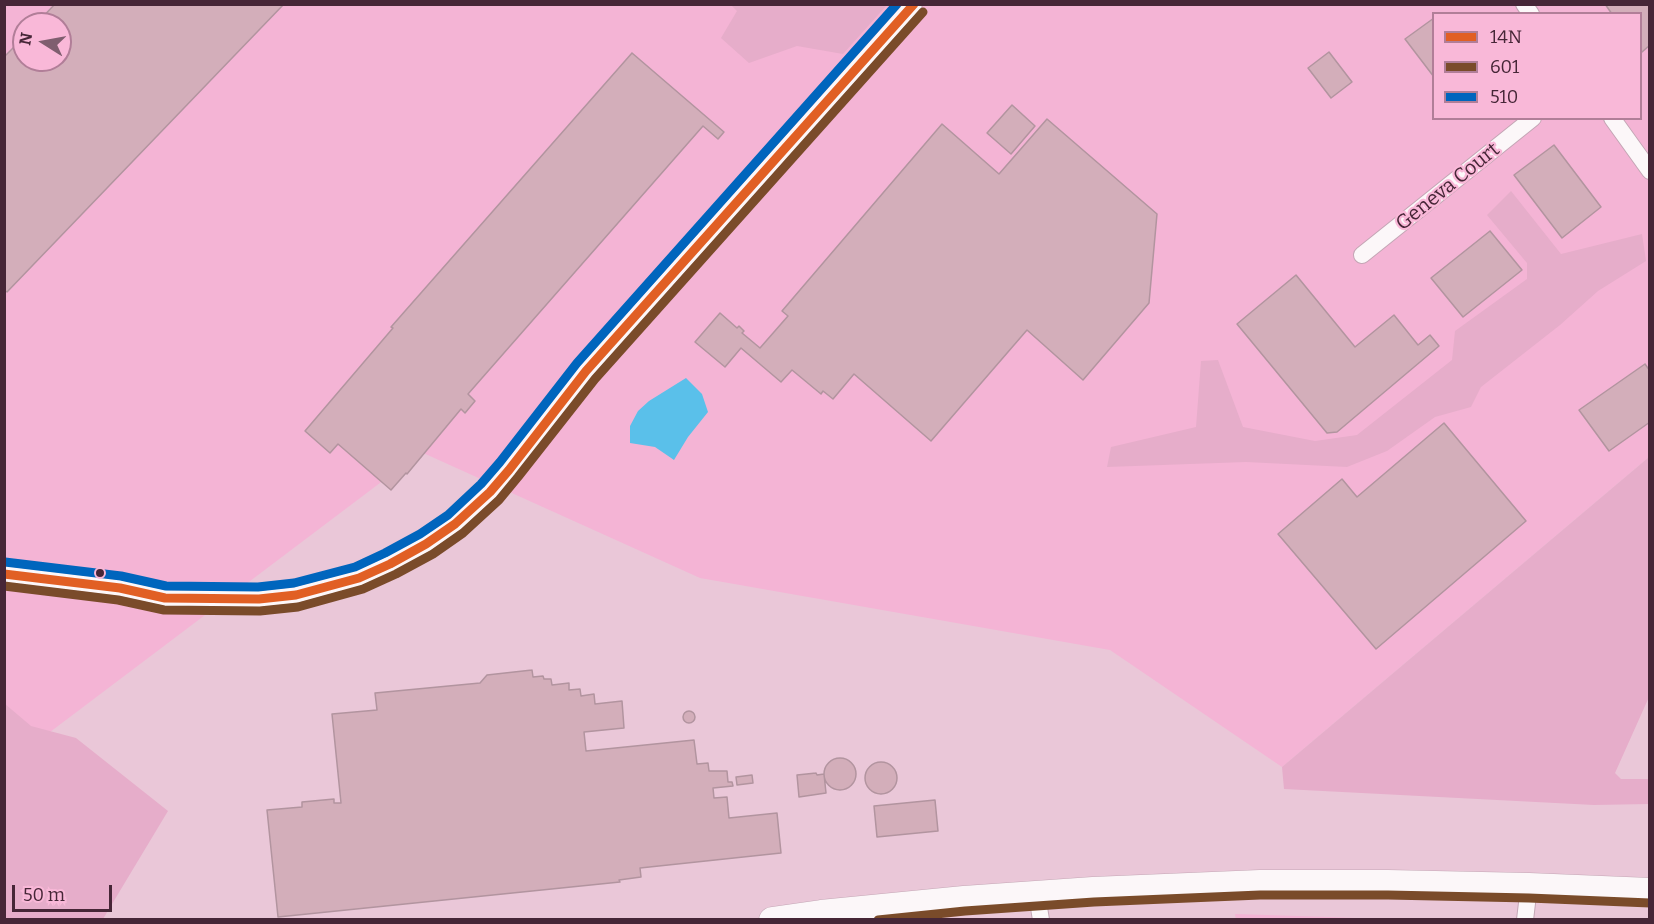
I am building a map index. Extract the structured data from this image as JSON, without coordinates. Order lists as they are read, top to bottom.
{
  "streets": {
    "street": ["Geneva Court"]
  },
  "lines": ["transit line 14N", "transit line 510", "transit line 601"],
  "legend": ["14N", "601", "510"],
  "scale_bar": "50 m",
  "north": "left"
}
